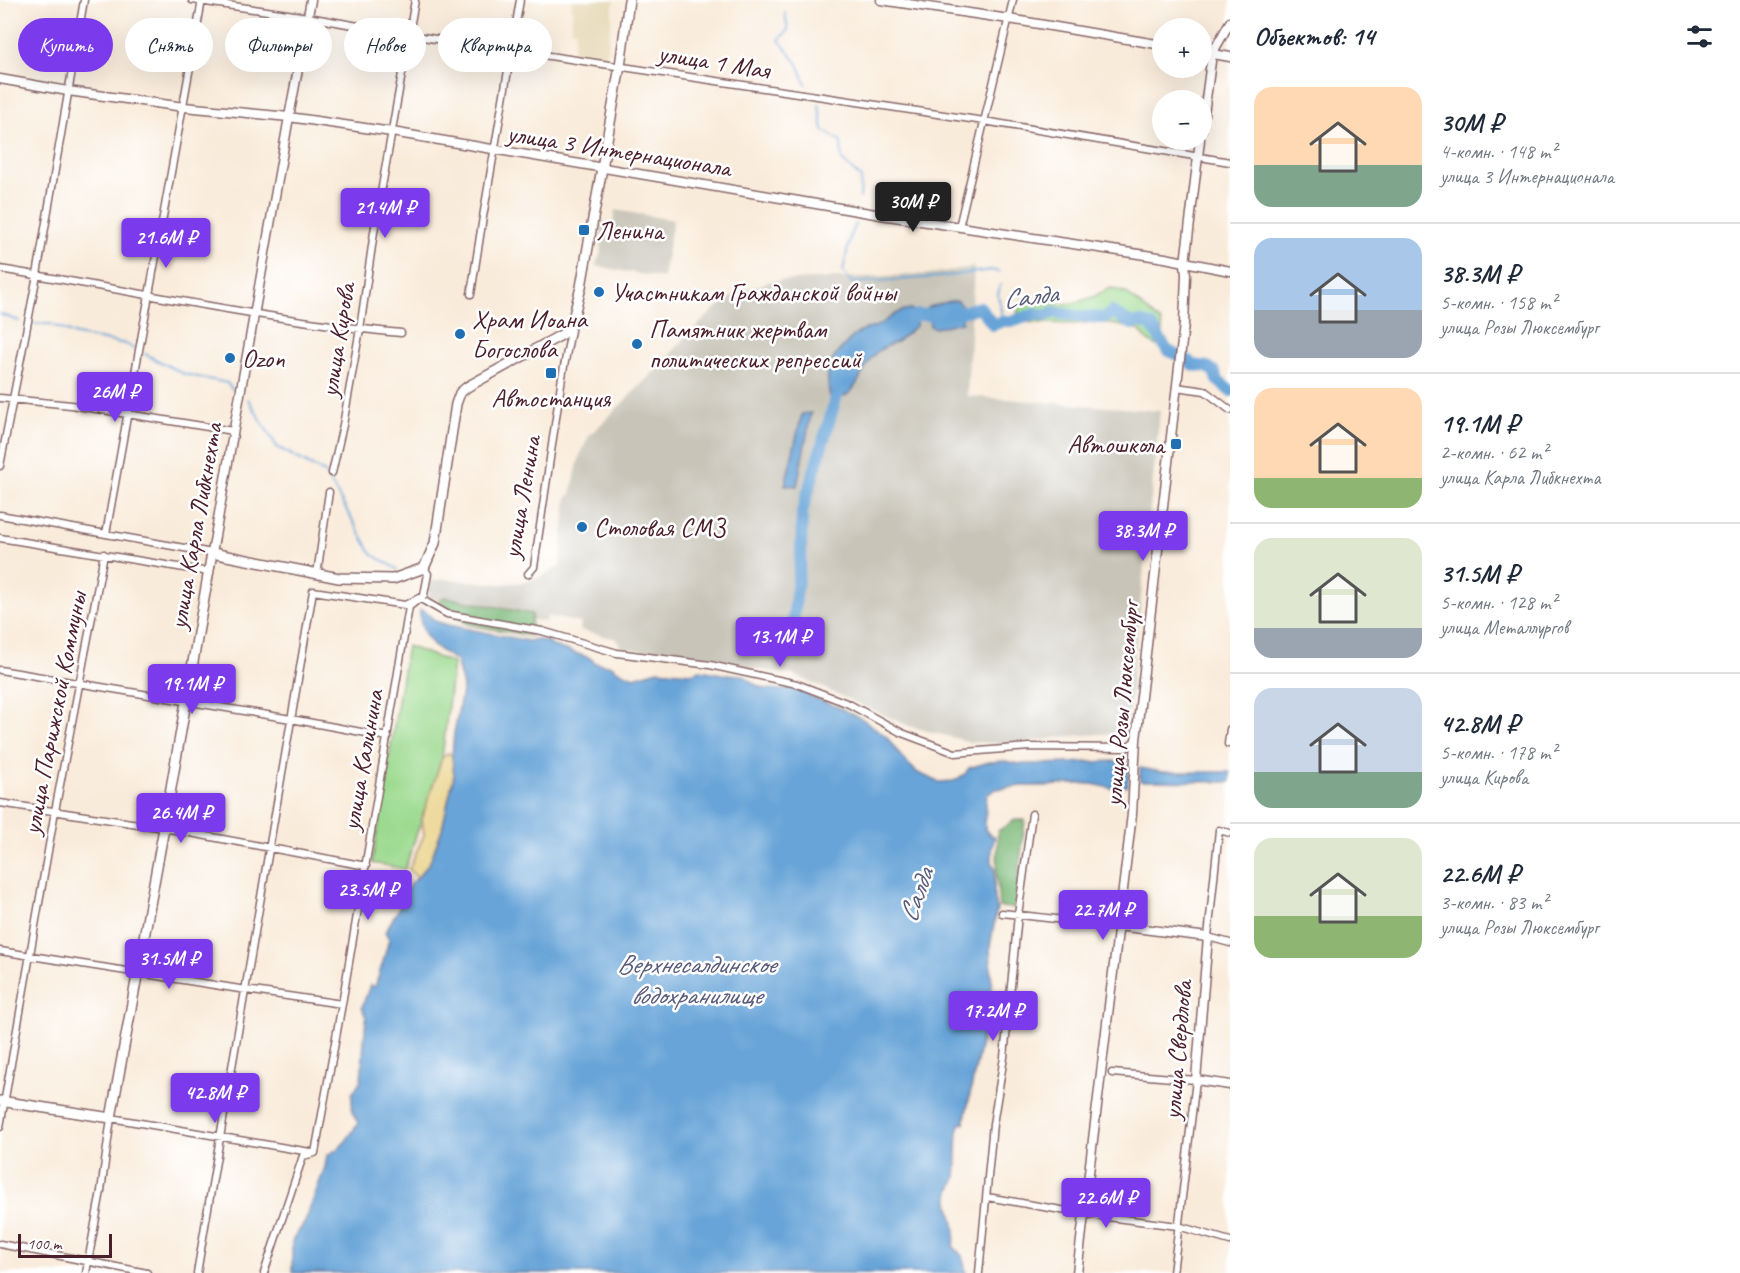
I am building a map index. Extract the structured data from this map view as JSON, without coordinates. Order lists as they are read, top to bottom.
{
  "streets": {
    "main road": ["улица Ленина", "улица Карла Либкнехта"],
    "street": [
      "улица 1 Мая",
      "улица 3 Интернационала",
      "улица Кирова",
      "улица Розы Люксембург",
      "улица Парижской Коммуны",
      "улица Калинина",
      "улица Свердлова"
    ]
  },
  "crossings": [
    ["улица 1 Мая", "улица Ленина"],
    ["улица 1 Мая", "улица Карла Либкнехта"],
    ["улица 1 Мая", "улица Розы Люксембург"],
    ["улица 3 Интернационала", "улица Кирова"],
    ["улица 3 Интернационала", "улица Ленина"],
    ["улица 3 Интернационала", "улица Карла Либкнехта"],
    ["улица 3 Интернационала", "улица Розы Люксембург"]
  ],
  "water": ["Салда", "Верхнесалдинское водохранилище"],
  "places": {
    "transit": ["Ленина", "Автостанция", "Автошкола"],
    "other": [
      "Участникам Гражданской войны",
      "Храм Иоана Богослова",
      "Памятник жертвам политических репрессий",
      "Ozon",
      "Столовая СМЗ"
    ]
  },
  "scale_bar": "100 m",
  "page": {
    "heading": "Объектов: 14",
    "map_buttons": ["+", "−"],
    "chip": [
      "Купить",
      "Снять",
      "Фильтры",
      "Новое",
      "Квартира"
    ],
    "list": [
      {
        "name": "30M ₽",
        "note": "4-комн. · 148 m² · улица 3 Интернационала"
      },
      {
        "name": "38.3M ₽",
        "note": "5-комн. · 158 m² · улица Розы Люксембург"
      },
      {
        "name": "19.1M ₽",
        "note": "2-комн. · 62 m² · улица Карла Либкнехта"
      },
      {
        "name": "31.5M ₽",
        "note": "5-комн. · 128 m² · улица Металлургов"
      },
      {
        "name": "42.8M ₽",
        "note": "5-комн. · 178 m² · улица Кирова"
      },
      {
        "name": "22.6M ₽",
        "note": "3-комн. · 83 m² · улица Розы Люксембург"
      }
    ],
    "price": [
      "30M ₽",
      "21.4M ₽",
      "21.6M ₽",
      "26M ₽",
      "38.3M ₽",
      "13.1M ₽",
      "19.1M ₽",
      "26.4M ₽",
      "23.5M ₽",
      "22.7M ₽",
      "31.5M ₽",
      "17.2M ₽",
      "42.8M ₽",
      "22.6M ₽"
    ],
    "scale": "100 m"
  }
}
